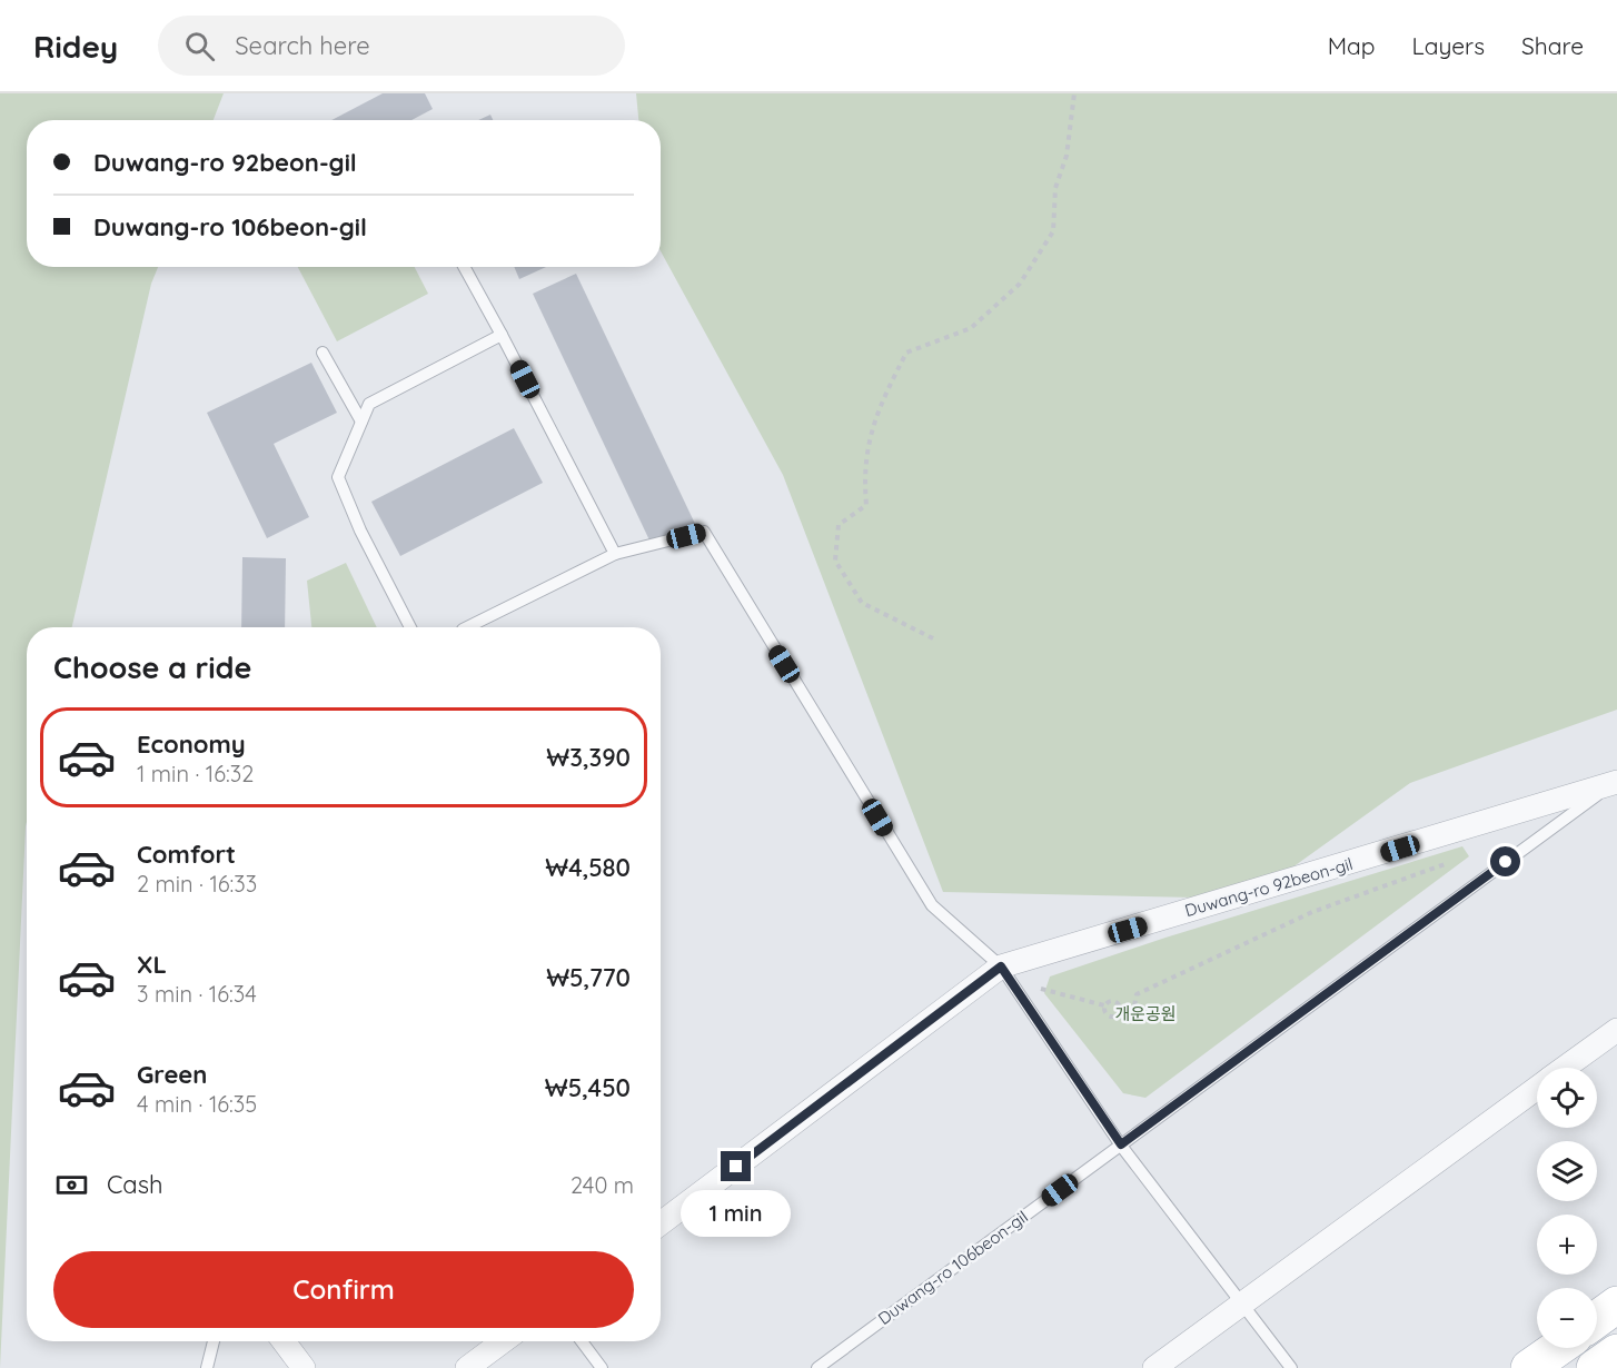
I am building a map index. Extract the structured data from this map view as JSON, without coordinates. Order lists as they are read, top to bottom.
{
  "streets": {
    "street": ["Duwang-ro 92beon-gil"],
    "lane": ["Duwang-ro 106beon-gil"]
  },
  "crossings": [
    ["Duwang-ro 92beon-gil", "Duwang-ro 106beon-gil"]
  ],
  "parks": ["개운공원"],
  "page": {
    "header": "Ridey",
    "search": "Search here",
    "nav": ["Map", "Layers", "Share"],
    "banner": ["Duwang-ro 92beon-gil", "Duwang-ro 106beon-gil"],
    "heading": "Choose a ride",
    "list": [
      {
        "name": "Economy",
        "note": "1 min · 16:32",
        "value": "₩3,390"
      },
      {
        "name": "Comfort",
        "note": "2 min · 16:33",
        "value": "₩4,580"
      },
      {
        "name": "XL",
        "note": "3 min · 16:34",
        "value": "₩5,770"
      },
      {
        "name": "Green",
        "note": "4 min · 16:35",
        "value": "₩5,450"
      }
    ],
    "map_buttons": ["+", "−"],
    "pay": ["Cash", "240 m"],
    "bubble": "1 min",
    "buttons": "Confirm"
  }
}
